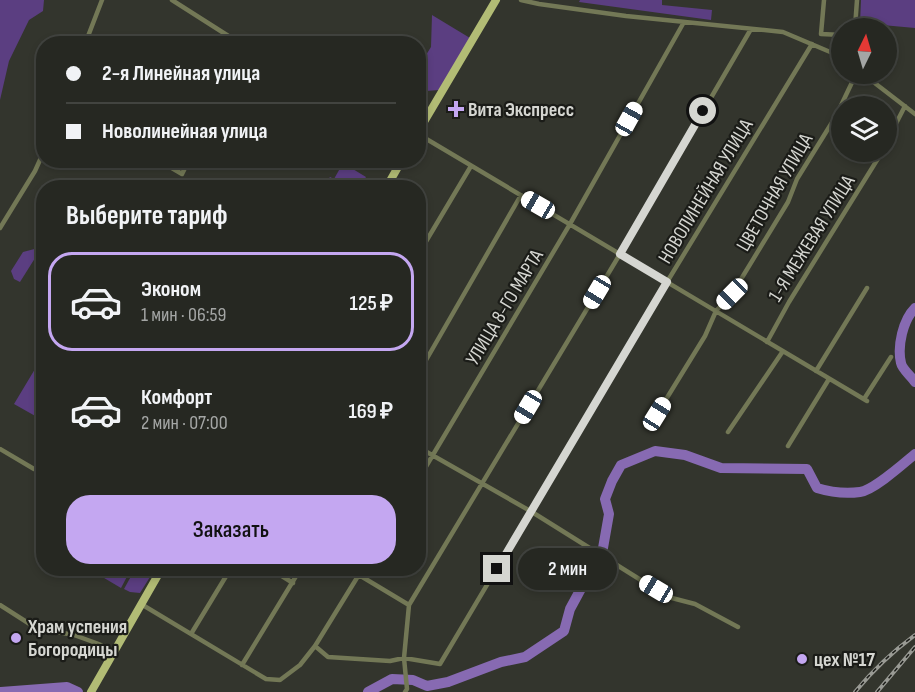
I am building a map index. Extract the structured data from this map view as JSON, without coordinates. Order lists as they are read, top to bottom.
{
  "streets": {
    "street": [
      "НОВОЛИНЕЙНАЯ УЛИЦА",
      "ЦВЕТОЧНАЯ УЛИЦА",
      "1-Я МЕЖЕВАЯ УЛИЦА",
      "УЛИЦА 8-ГО МАРТА"
    ]
  },
  "places": {
    "health": ["Вита Экспресс"],
    "other": ["Храм успения Богородицы", "цех №17"]
  },
  "north": "top",
  "page": {
    "banner": ["2-я Линейная улица", "Новолинейная улица"],
    "heading": "Выберите тариф",
    "list": [
      {
        "name": "Эконом",
        "note": "1 мин · 06:59",
        "value": "125 ₽"
      },
      {
        "name": "Комфорт",
        "note": "2 мин · 07:00",
        "value": "169 ₽"
      }
    ],
    "buttons": "Заказать",
    "bubble": "2 мин"
  }
}
